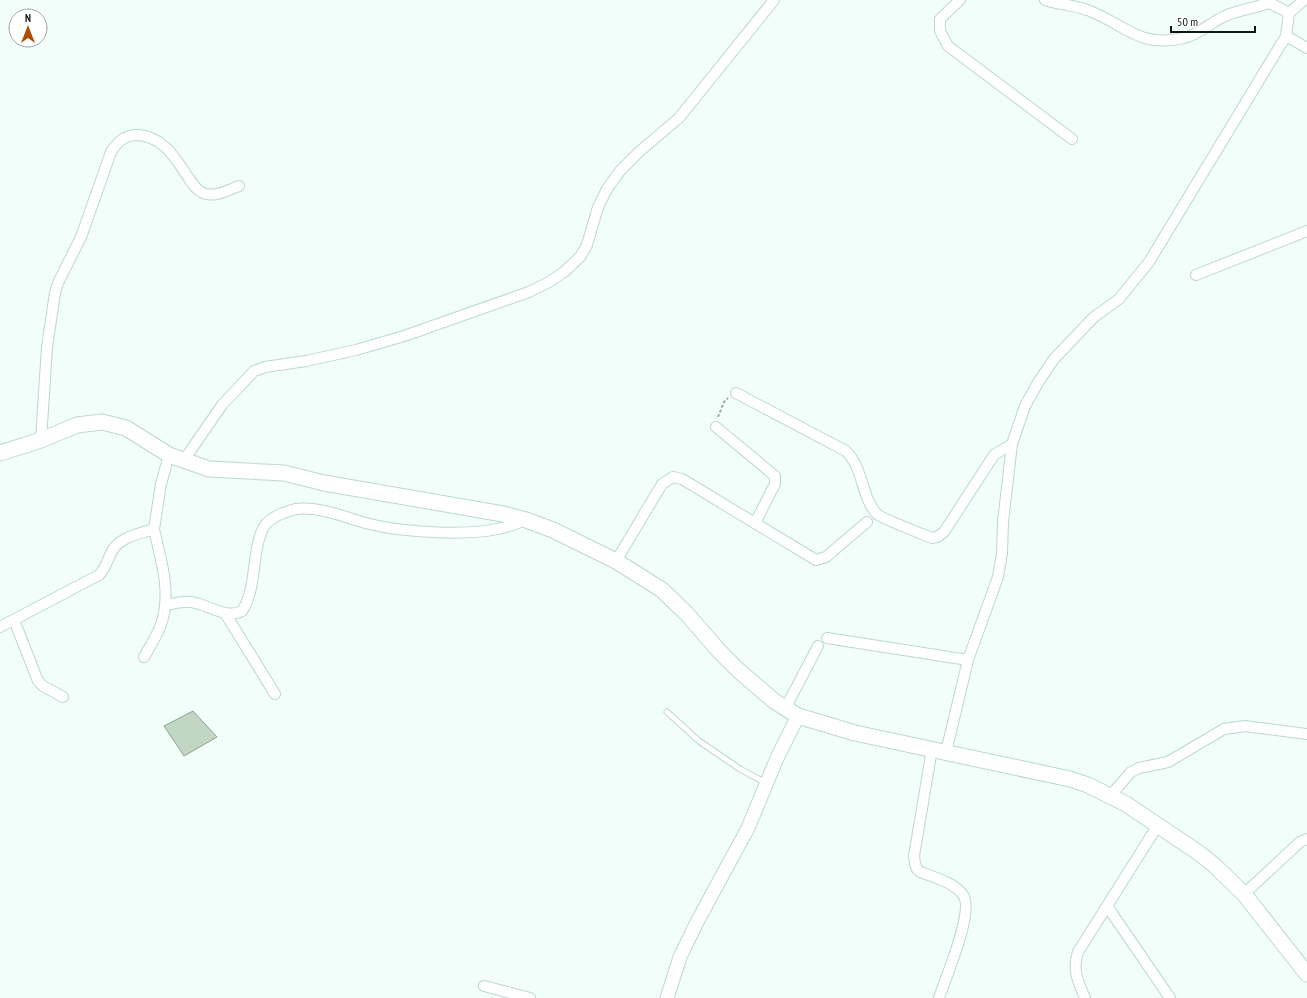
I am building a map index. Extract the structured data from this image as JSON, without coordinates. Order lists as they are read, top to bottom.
{
  "scale_bar": "50 m",
  "north": "top"
}
